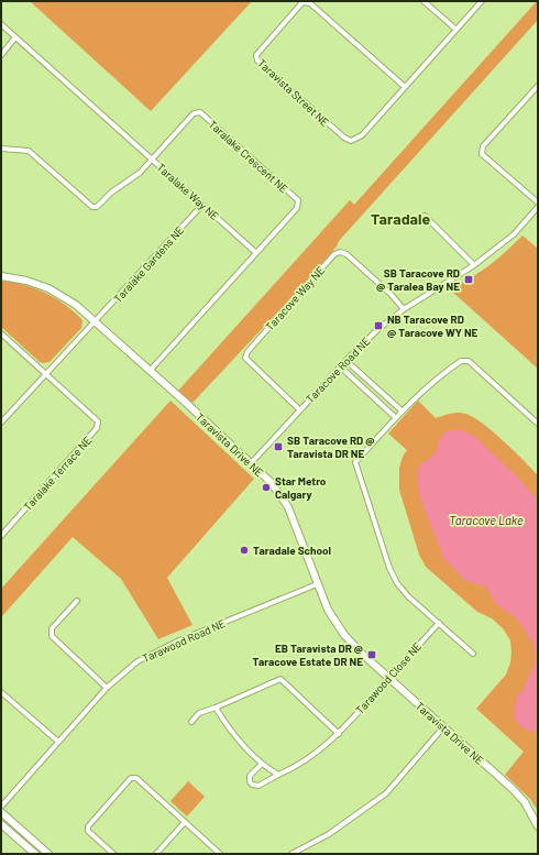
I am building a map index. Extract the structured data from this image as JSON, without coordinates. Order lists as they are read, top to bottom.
{
  "streets": {
    "street": [
      "Taravista Street NE",
      "Taralake Crescent NE",
      "Taralake Way NE",
      "Taralake Gardens NE",
      "Taracove Way NE",
      "Taracove Road NE",
      "Taravista Drive NE",
      "Taralake Terrace NE",
      "Tarawood Road NE",
      "Tarawood Close NE"
    ]
  },
  "crossings": [
    ["Taralake Crescent NE", "Taralake Way NE"],
    ["Taralake Way NE", "Taralake Gardens NE"],
    ["Taralake Gardens NE", "Taravista Drive NE"],
    ["Taracove Way NE", "Taracove Road NE"],
    ["Taracove Road NE", "Taravista Drive NE"],
    ["Taravista Drive NE", "Tarawood Road NE"],
    ["Taravista Drive NE", "Tarawood Close NE"]
  ],
  "districts": ["Taradale"],
  "water": ["Taracove Lake"],
  "places": {
    "transit": [
      "SB Taracove RD @ Taralea Bay NE",
      "NB Taracove RD @ Taracove WY NE",
      "SB Taracove RD @ Taravista DR NE",
      "EB Taravista DR @ Taracove Estate DR NE"
    ],
    "other": ["Star Metro Calgary", "Taradale School"]
  }
}
